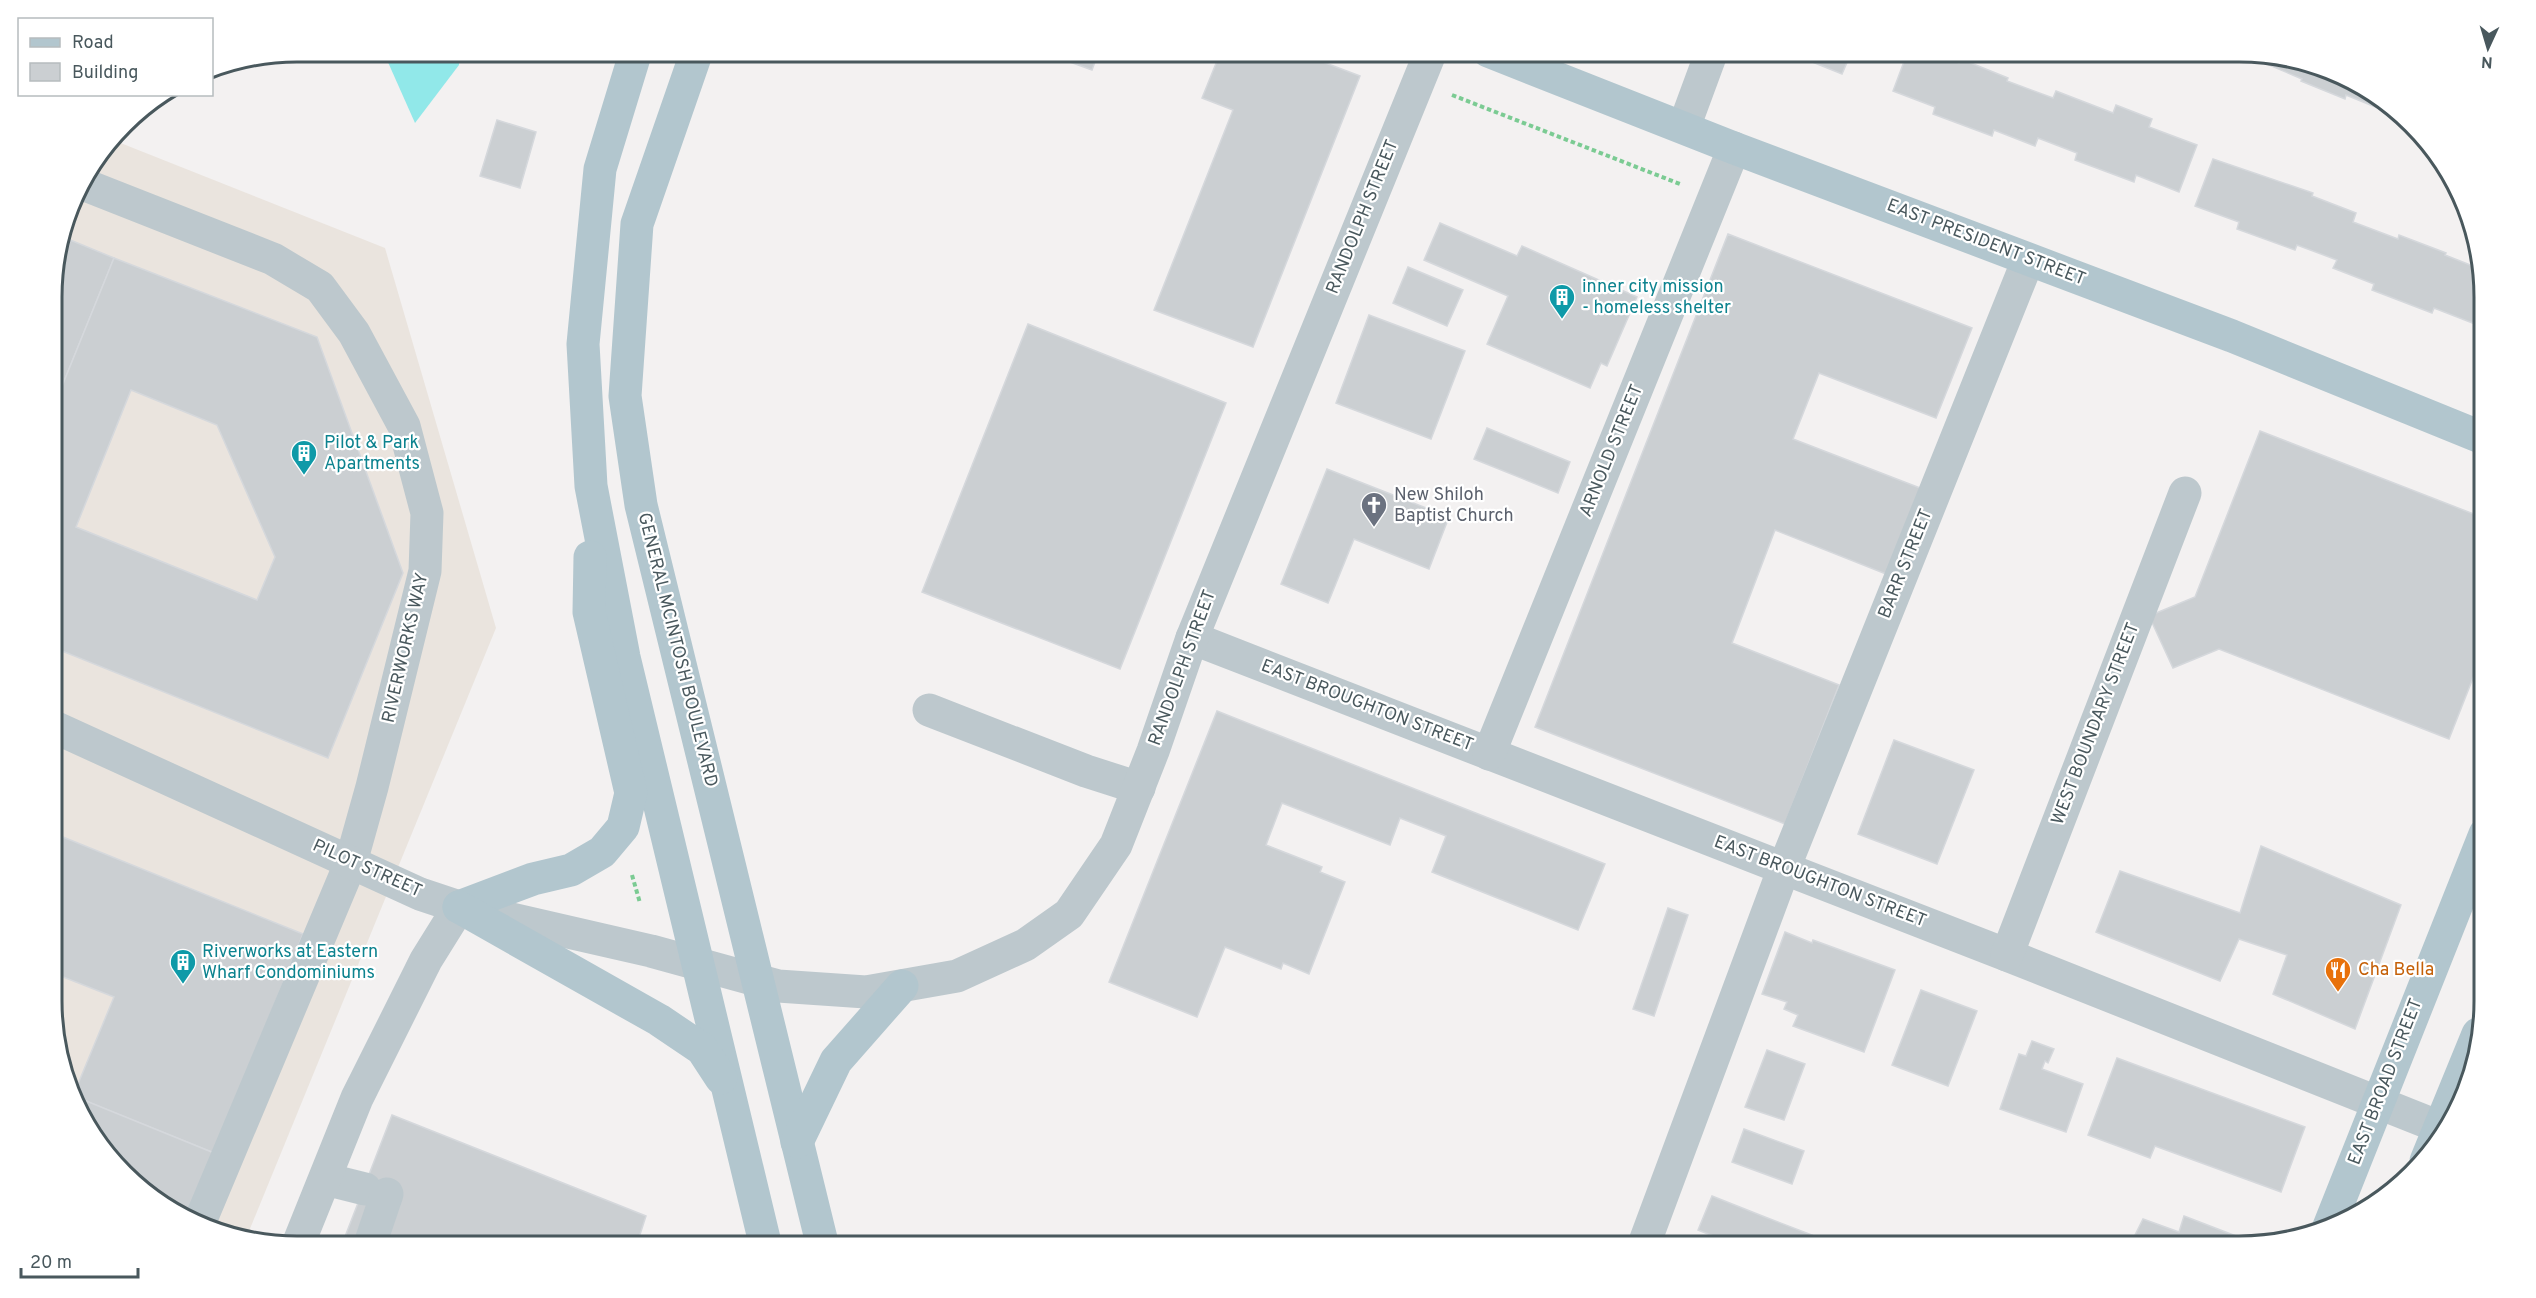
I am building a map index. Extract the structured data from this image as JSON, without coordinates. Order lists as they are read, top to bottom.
{
  "streets": {
    "main road": ["EAST PRESIDENT STREET", "GENERAL MCINTOSH BOULEVARD", "EAST BROAD STREET"],
    "street": [
      "RANDOLPH STREET",
      "ARNOLD STREET",
      "BARR STREET",
      "RIVERWORKS WAY",
      "EAST BROUGHTON STREET",
      "WEST BOUNDARY STREET",
      "PILOT STREET"
    ]
  },
  "crossings": [
    ["RANDOLPH STREET", "GENERAL MCINTOSH BOULEVARD"],
    ["RANDOLPH STREET", "EAST BROUGHTON STREET"],
    ["RANDOLPH STREET", "PILOT STREET"],
    ["EAST PRESIDENT STREET", "ARNOLD STREET"],
    ["EAST PRESIDENT STREET", "BARR STREET"],
    ["ARNOLD STREET", "EAST BROUGHTON STREET"],
    ["BARR STREET", "EAST BROUGHTON STREET"],
    ["RIVERWORKS WAY", "PILOT STREET"],
    ["EAST BROUGHTON STREET", "WEST BOUNDARY STREET"],
    ["EAST BROUGHTON STREET", "EAST BROAD STREET"]
  ],
  "places": {
    "building": ["inner city mission - homeless shelter", "Pilot & Park Apartments", "Riverworks at Eastern Wharf Condominiums"],
    "church": ["New Shiloh Baptist Church"],
    "restaurant": ["Cha Bella"]
  },
  "legend": ["Road", "Building"],
  "scale_bar": "20 m",
  "north": "bottom"
}
